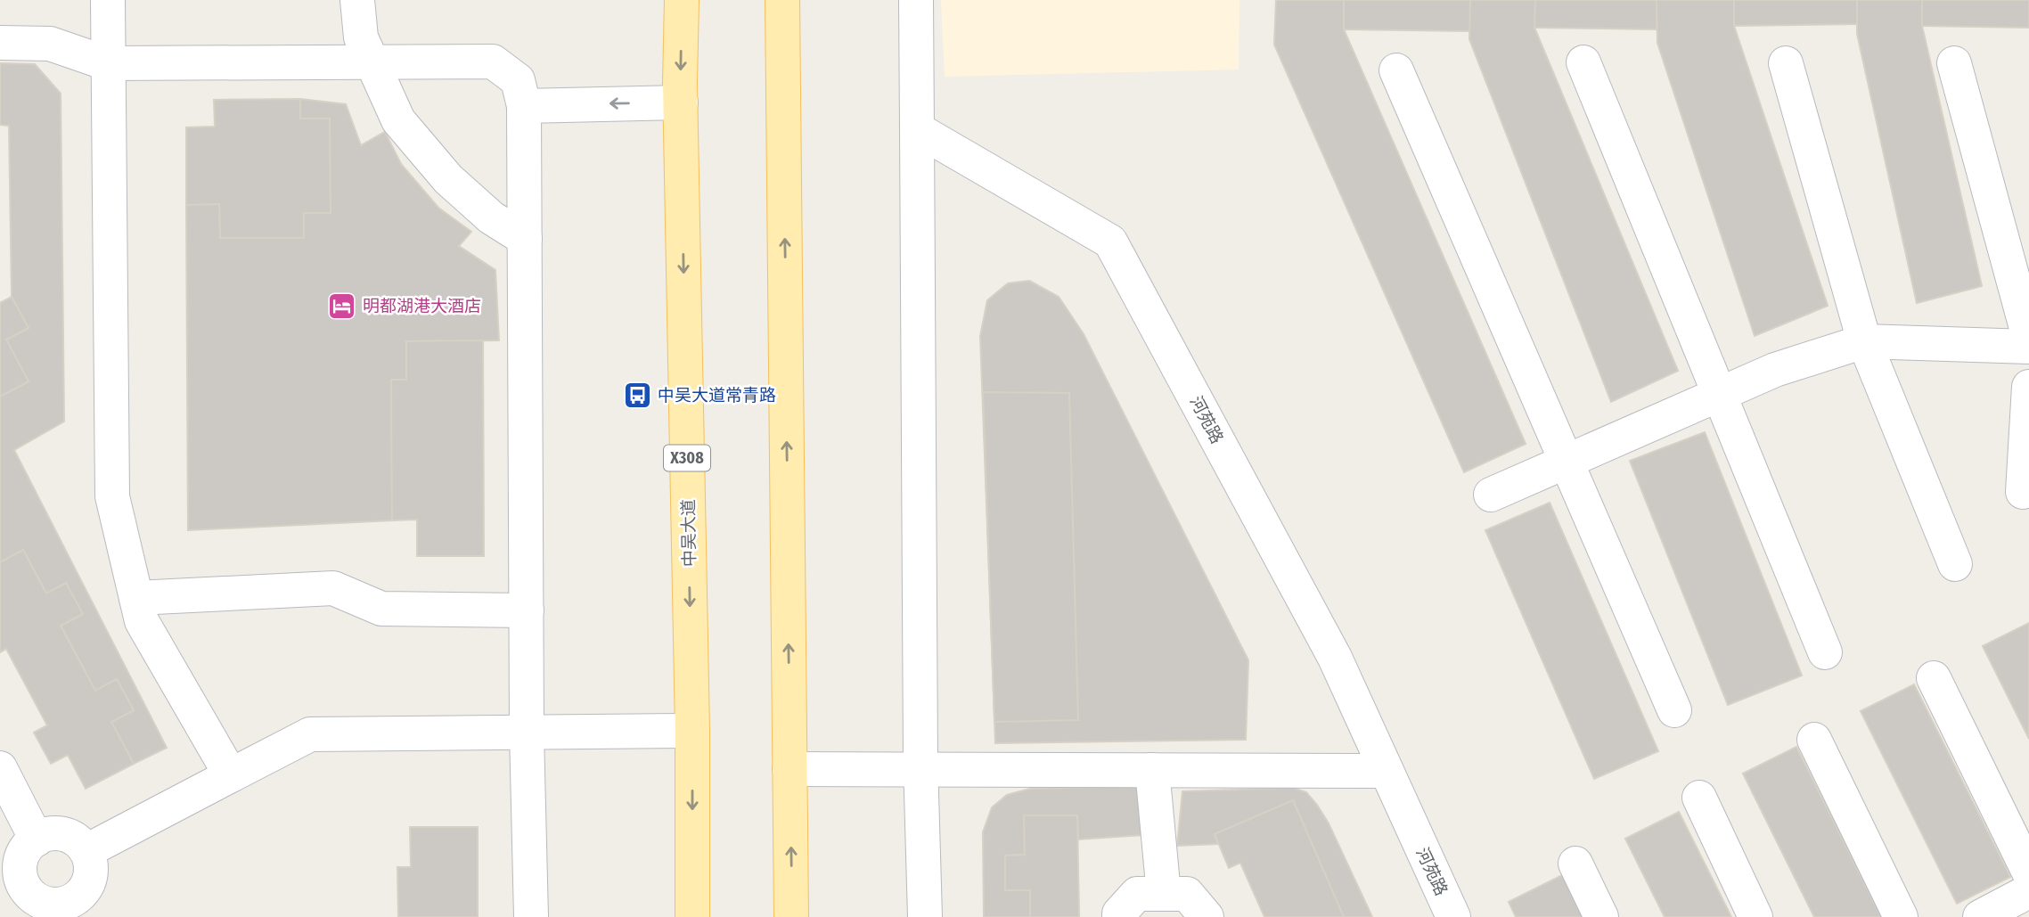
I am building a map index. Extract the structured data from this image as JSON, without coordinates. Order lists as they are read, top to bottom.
{
  "streets": {
    "main road": ["X308", "中吴大道"],
    "street": ["河苑路"]
  },
  "places": {
    "hotel": ["明都湖港大酒店"],
    "bus stop": ["中吴大道常青路"]
  }
}
